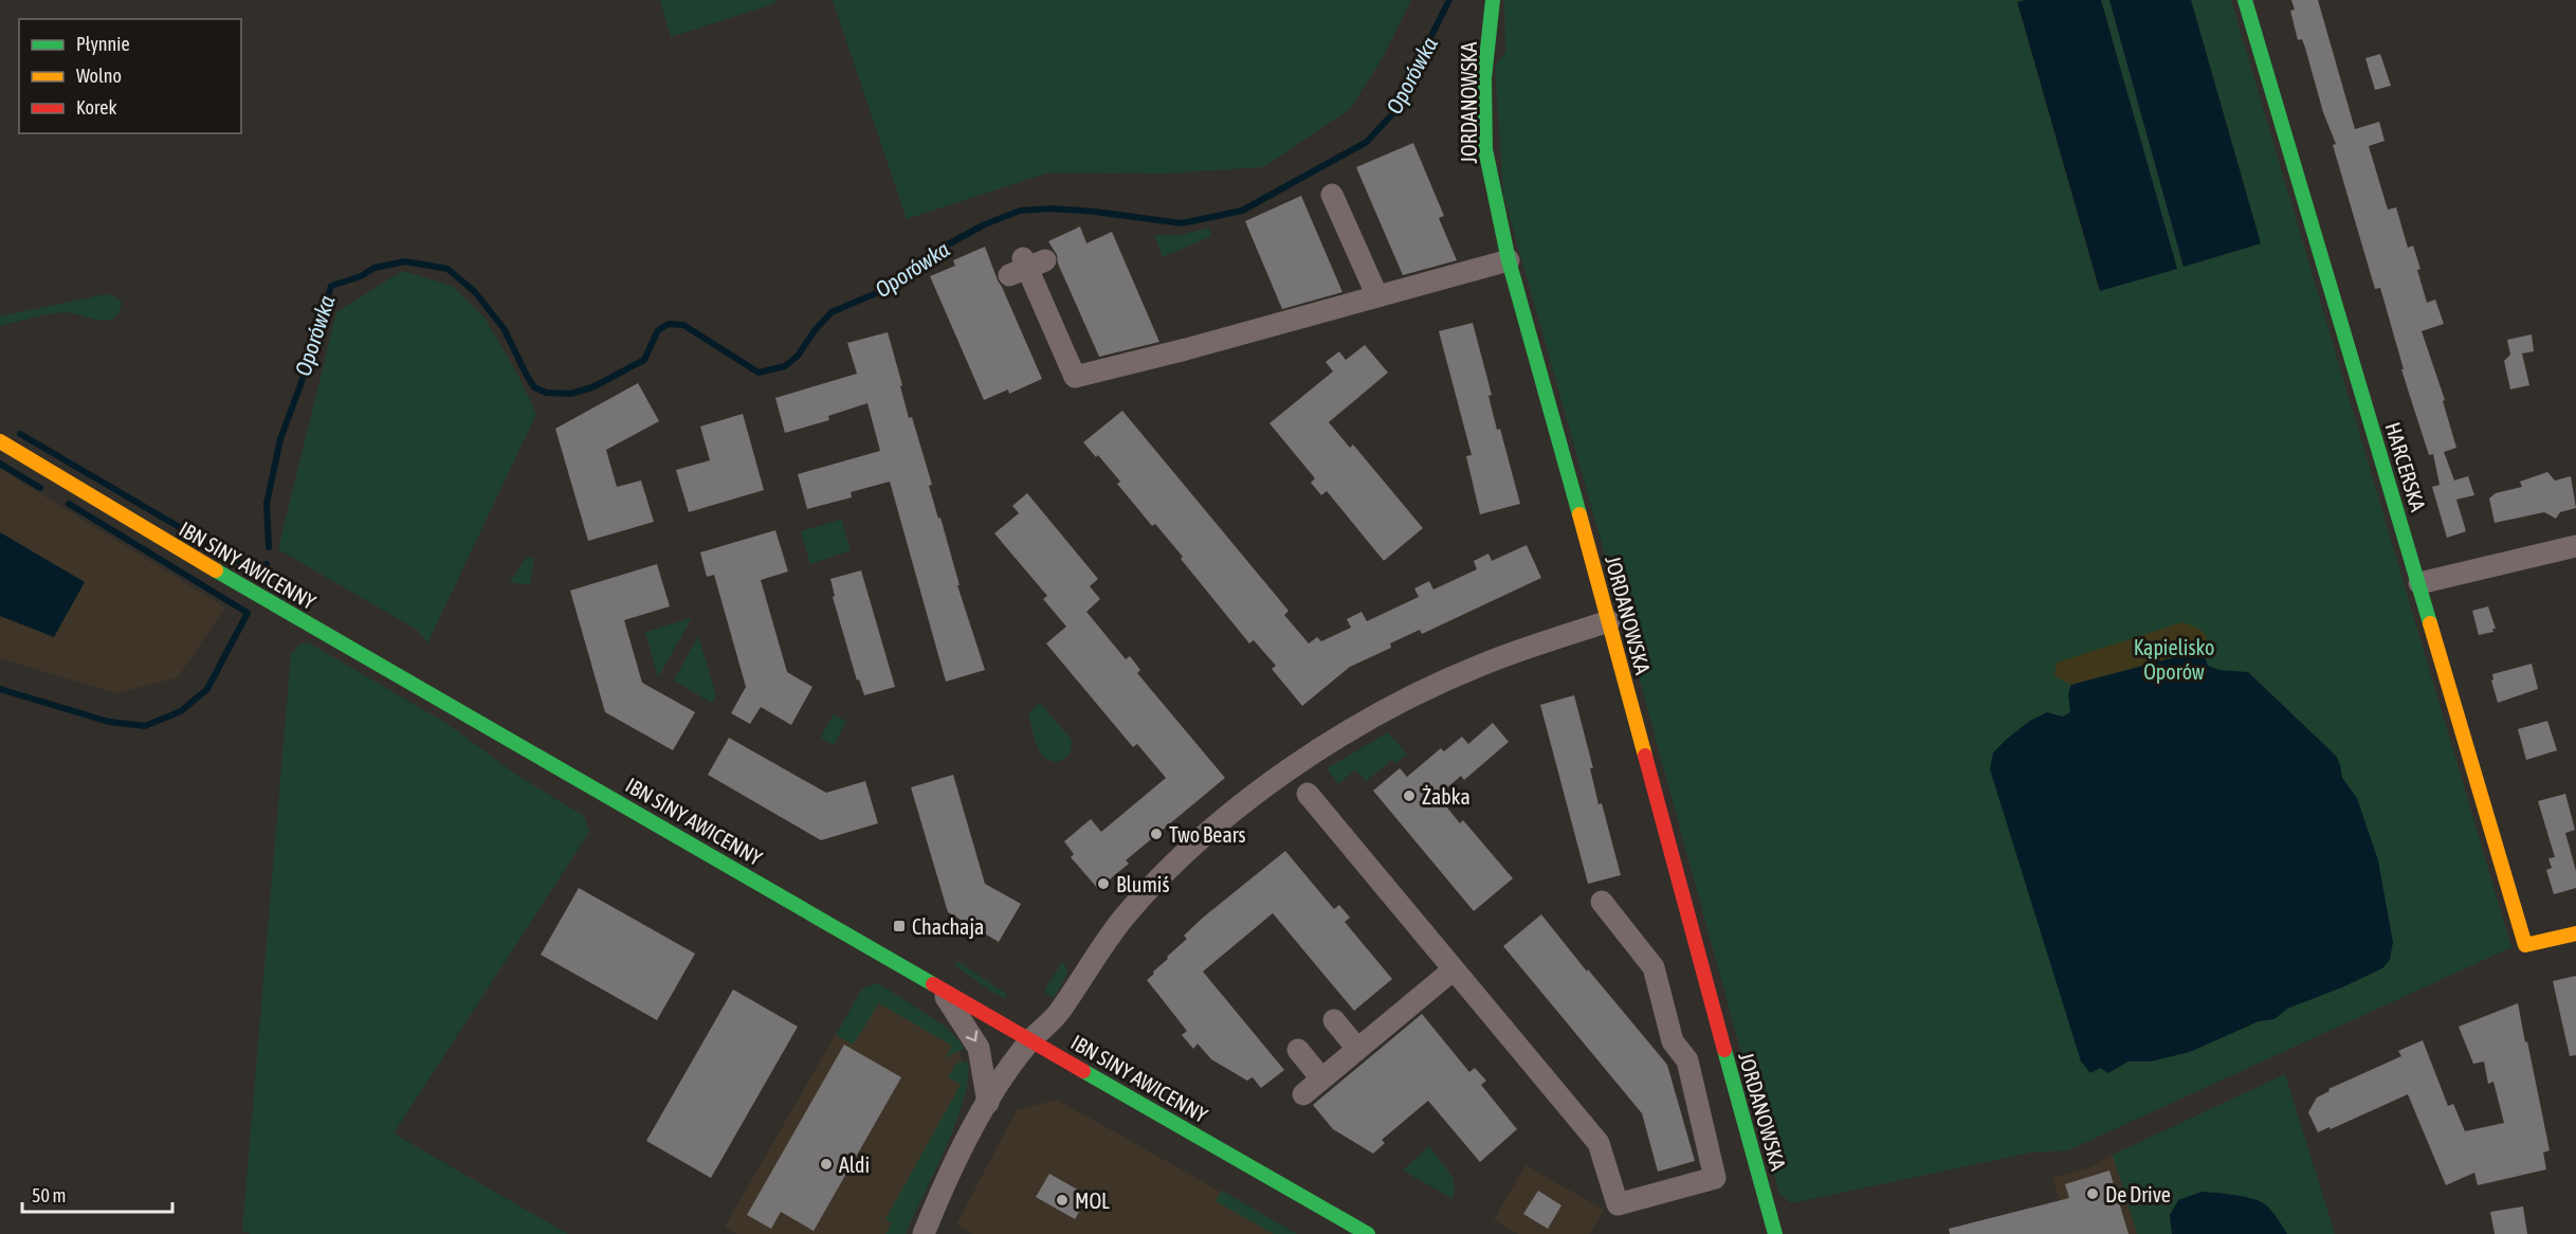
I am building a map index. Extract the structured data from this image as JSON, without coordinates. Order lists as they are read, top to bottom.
{
  "streets": {
    "street": ["JORDANOWSKA", "HARCERSKA", "IBN SINY AWICENNY"]
  },
  "water": ["Oporówka"],
  "parks": ["Kąpielisko Oporów"],
  "places": {
    "other": [
      "Żabka",
      "Two Bears",
      "Blumiś",
      "Aldi",
      "De Drive",
      "MOL"
    ],
    "transit": ["Chachaja"]
  },
  "legend": ["Płynnie", "Wolno", "Korek"],
  "scale_bar": "50 m"
}
